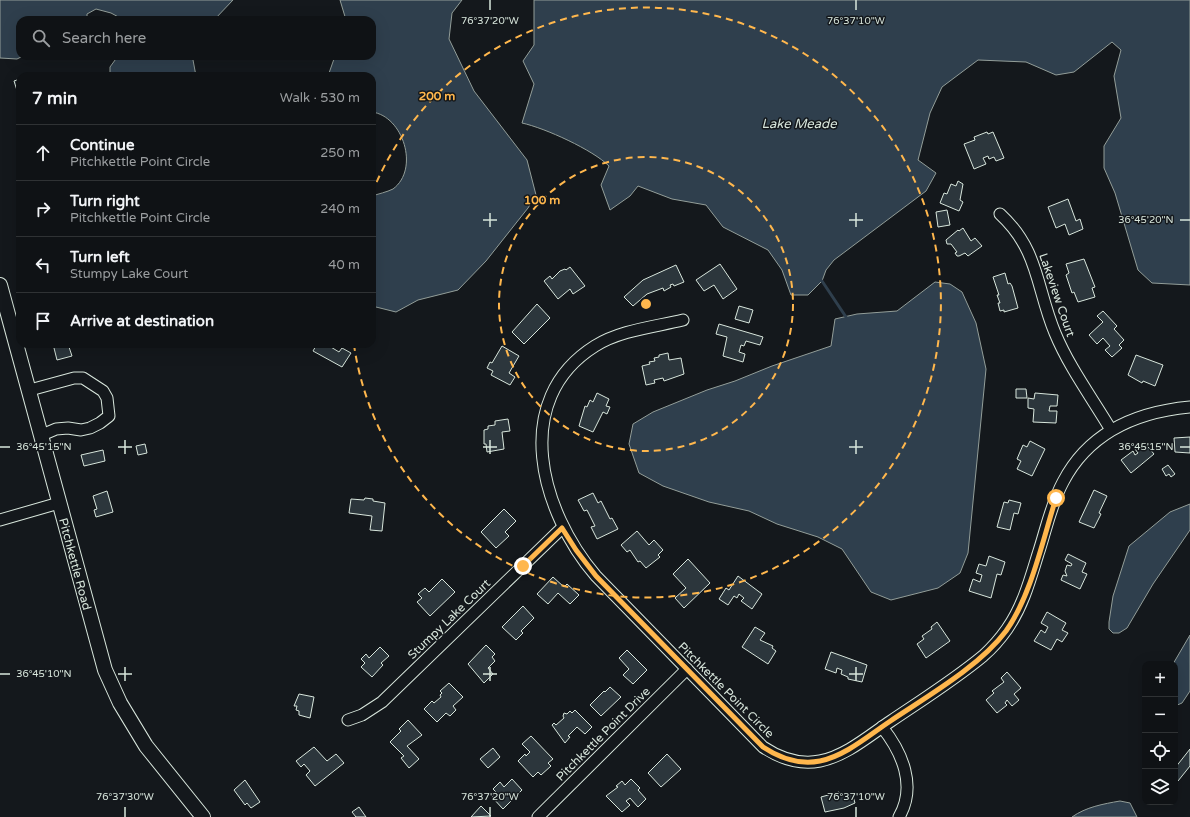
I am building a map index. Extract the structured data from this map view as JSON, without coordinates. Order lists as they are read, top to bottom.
{
  "streets": {
    "main road": ["Pitchkettle Road"],
    "street": [
      "Lakeview Court",
      "Stumpy Lake Court",
      "Pitchkettle Point Circle",
      "Pitchkettle Point Drive"
    ]
  },
  "crossings": [
    ["Lakeview Court", "Pitchkettle Point Circle"],
    ["Stumpy Lake Court", "Pitchkettle Point Circle"],
    ["Pitchkettle Point Circle", "Pitchkettle Point Drive"]
  ],
  "water": ["Lake Meade"],
  "page": {
    "search": "Search here",
    "heading": ["7 min", "Walk · 530 m"],
    "list": [
      ["Continue", "Pitchkettle Point Circle", "250 m"],
      ["Turn right", "Pitchkettle Point Circle", "240 m"],
      ["Turn left", "Stumpy Lake Court", "40 m"],
      "Arrive at destination"
    ],
    "map_buttons": ["+", "−"]
  },
  "coordinates": [
    "76°37'20\"W",
    "76°37'10\"W",
    "36°45'20\"N",
    "36°45'15\"N",
    "36°45'10\"N",
    "76°37'30\"W"
  ],
  "rings": ["200 m", "100 m"]
}
